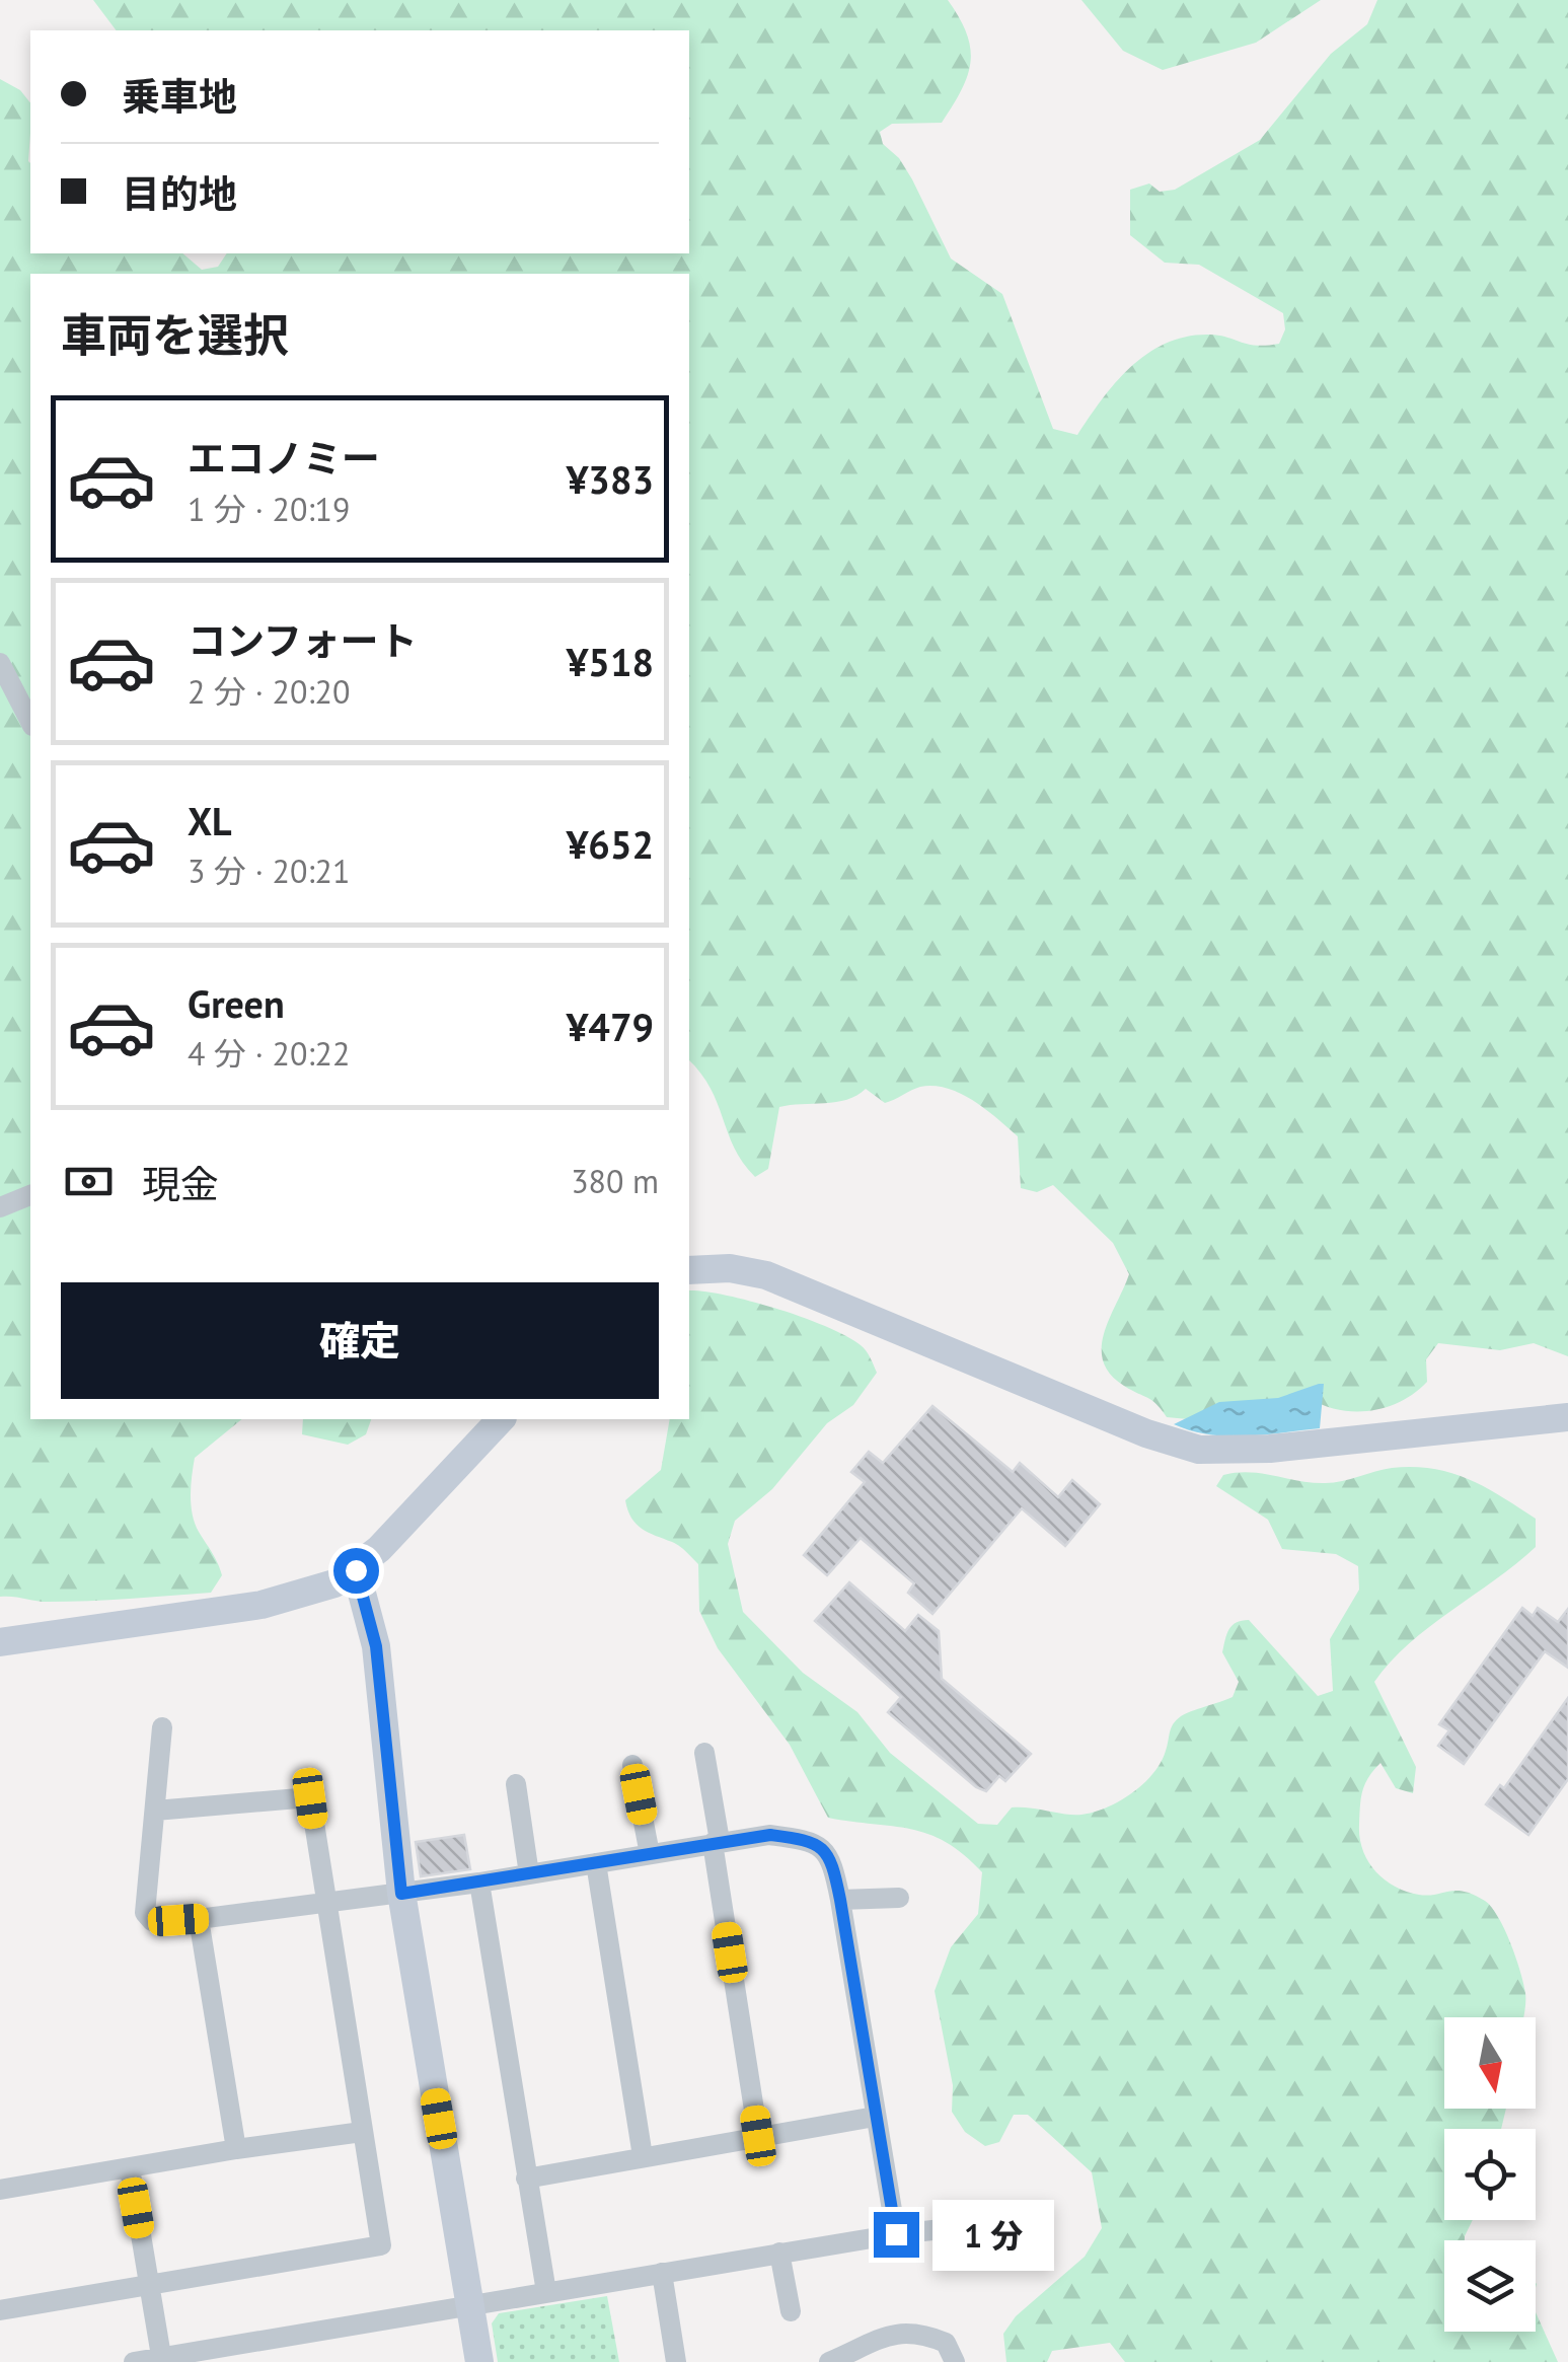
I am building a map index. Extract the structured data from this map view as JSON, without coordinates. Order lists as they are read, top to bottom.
{
  "north": "bottom",
  "page": {
    "banner": ["乗車地", "目的地"],
    "heading": "車両を選択",
    "list": [
      {
        "name": "エコノミー",
        "note": "1 分 · 20:19",
        "value": "¥383"
      },
      {
        "name": "コンフォート",
        "note": "2 分 · 20:20",
        "value": "¥518"
      },
      {
        "name": "XL",
        "note": "3 分 · 20:21",
        "value": "¥652"
      },
      {
        "name": "Green",
        "note": "4 分 · 20:22",
        "value": "¥479"
      }
    ],
    "pay": ["現金", "380 m"],
    "buttons": "確定",
    "bubble": "1 分"
  }
}
